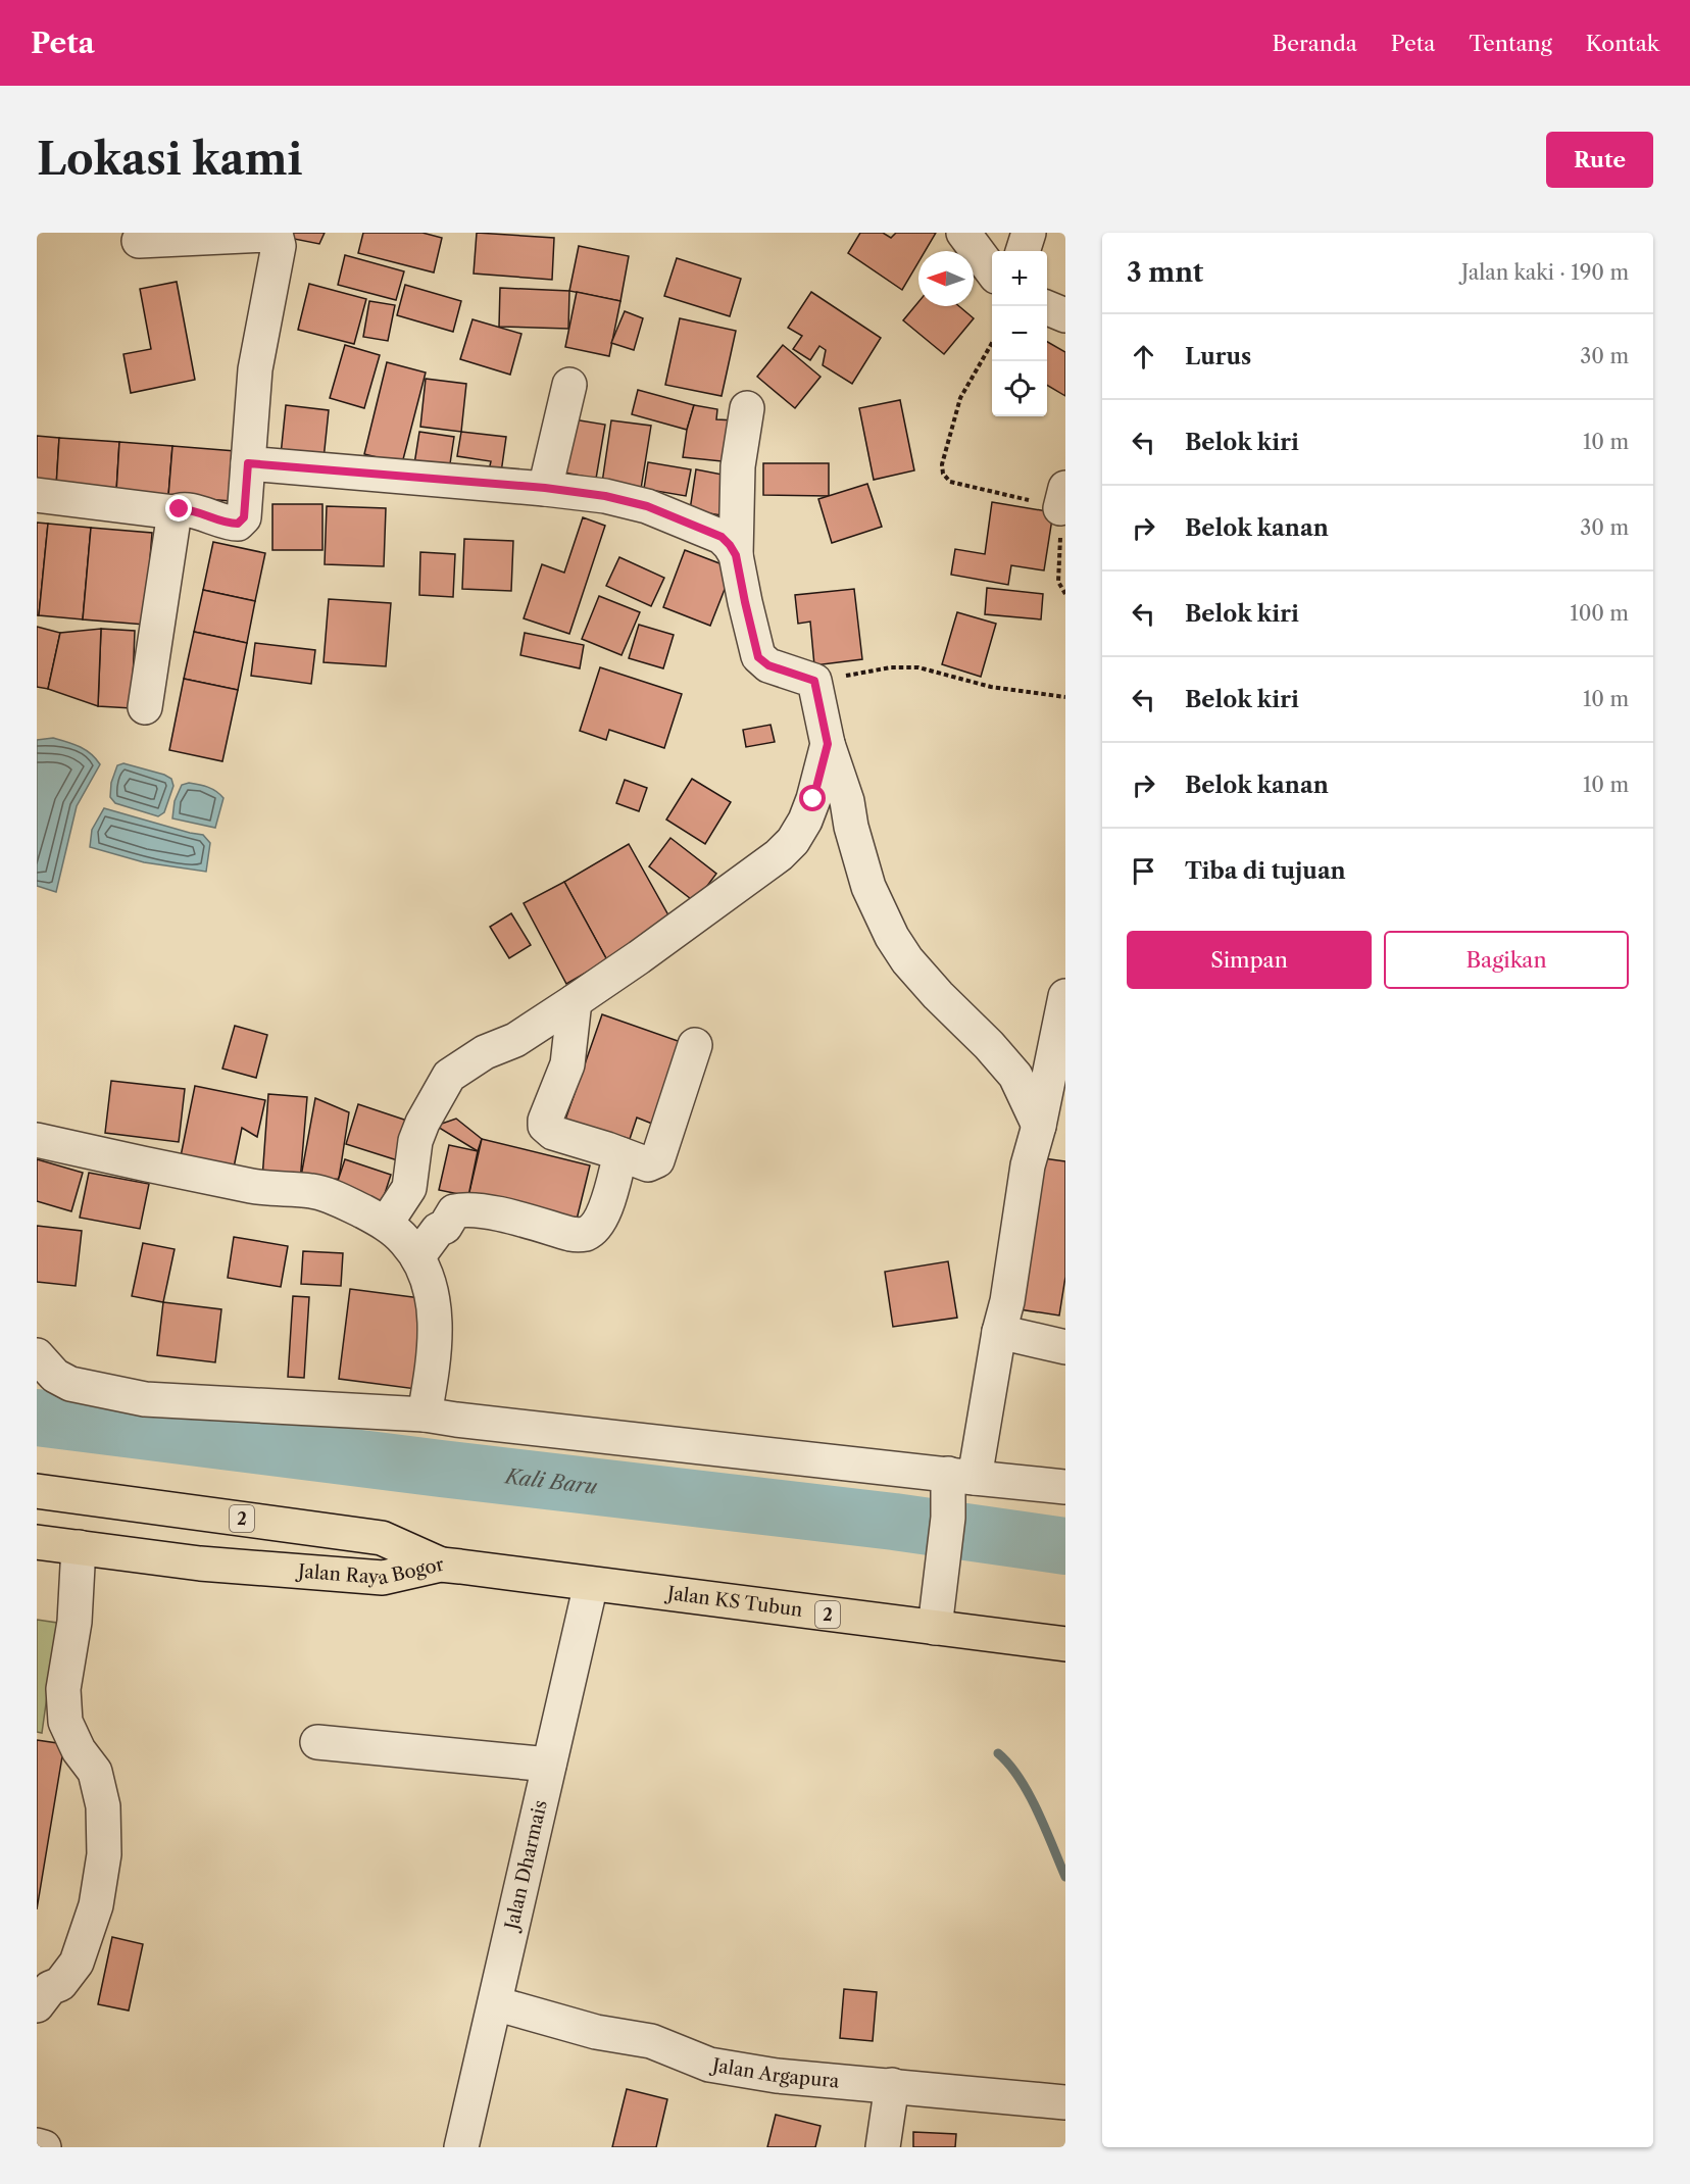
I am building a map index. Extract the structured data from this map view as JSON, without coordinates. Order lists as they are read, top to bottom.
{
  "streets": {
    "highway": ["2", "Jalan Raya Bogor", "Jalan KS Tubun"],
    "street": ["Jalan Dharmais", "Jalan Argapura"]
  },
  "crossings": [
    ["Jalan Raya Bogor", "Jalan KS Tubun"],
    ["Jalan KS Tubun", "Jalan Dharmais"],
    ["Jalan Dharmais", "Jalan Argapura"]
  ],
  "water": ["Kali Baru"],
  "north": "left",
  "page": {
    "header": "Peta",
    "nav": [
      "Beranda",
      "Peta",
      "Tentang",
      "Kontak"
    ],
    "buttons": [
      "Rute",
      ["Simpan", "Bagikan"]
    ],
    "title": "Lokasi kami",
    "heading": ["3 mnt", "Jalan kaki · 190 m"],
    "map_buttons": ["+", "−"],
    "list": [
      ["Lurus", "30 m"],
      ["Belok kiri", "10 m"],
      ["Belok kanan", "30 m"],
      ["Belok kiri", "100 m"],
      ["Belok kiri", "10 m"],
      ["Belok kanan", "10 m"],
      "Tiba di tujuan"
    ]
  }
}
